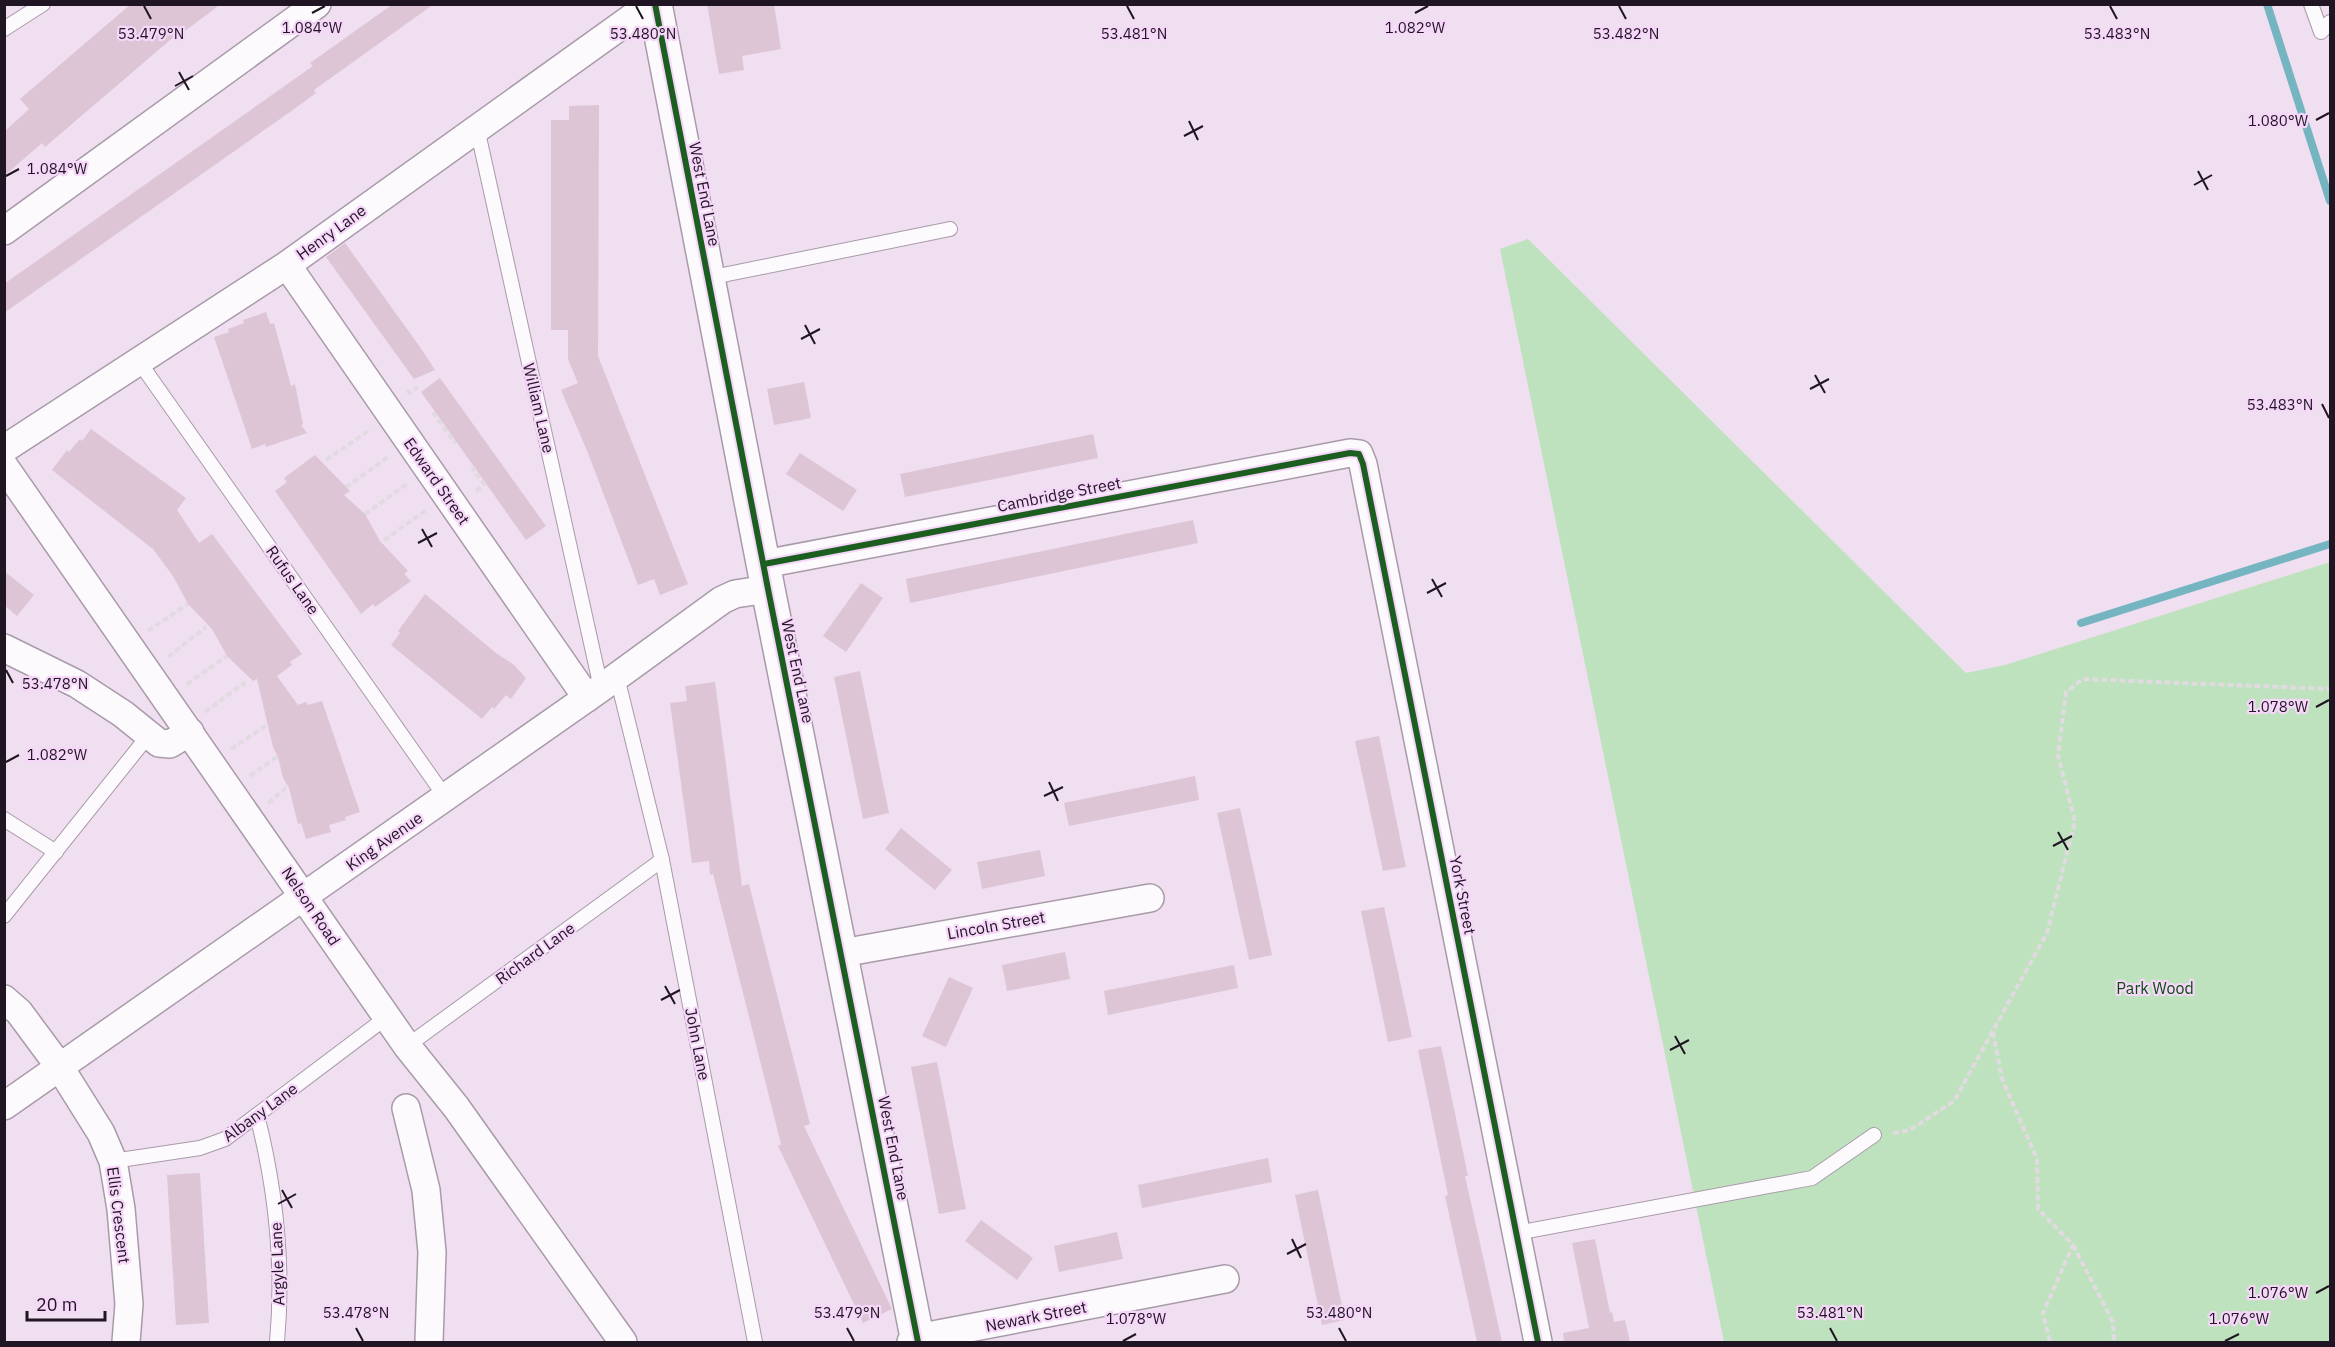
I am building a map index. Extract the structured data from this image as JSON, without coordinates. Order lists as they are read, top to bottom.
{
  "streets": {
    "street": [
      "West End Lane",
      "Henry Lane",
      "Edward Street",
      "Cambridge Street",
      "King Avenue",
      "York Street",
      "Nelson Road",
      "Lincoln Street",
      "Ellis Crescent",
      "Newark Street"
    ],
    "lane": [
      "William Lane",
      "Rufus Lane",
      "Richard Lane",
      "John Lane",
      "Albany Lane",
      "Argyle Lane"
    ]
  },
  "crossings": [
    ["West End Lane", "Henry Lane"],
    ["West End Lane", "Cambridge Street"],
    ["West End Lane", "King Avenue"],
    ["West End Lane", "Lincoln Street"],
    ["West End Lane", "Newark Street"],
    ["Henry Lane", "William Lane"],
    ["Henry Lane", "Edward Street"],
    ["Henry Lane", "Rufus Lane"],
    ["William Lane", "Edward Street"],
    ["William Lane", "King Avenue"],
    ["William Lane", "John Lane"],
    ["Edward Street", "King Avenue"],
    ["Edward Street", "John Lane"],
    ["Cambridge Street", "King Avenue"],
    ["Cambridge Street", "York Street"],
    ["Rufus Lane", "King Avenue"],
    ["King Avenue", "Nelson Road"],
    ["King Avenue", "John Lane"],
    ["King Avenue", "Ellis Crescent"],
    ["Nelson Road", "Richard Lane"],
    ["Nelson Road", "Albany Lane"],
    ["Richard Lane", "John Lane"],
    ["Albany Lane", "Ellis Crescent"],
    ["Albany Lane", "Argyle Lane"]
  ],
  "parks": ["Park Wood"],
  "scale_bar": "20 m",
  "coordinates": [
    "1.084°W",
    "1.082°W",
    "53.479°N",
    "53.480°N",
    "53.481°N",
    "53.482°N",
    "53.483°N",
    "1.080°W",
    "53.478°N",
    "1.078°W",
    "1.076°W"
  ]
}
